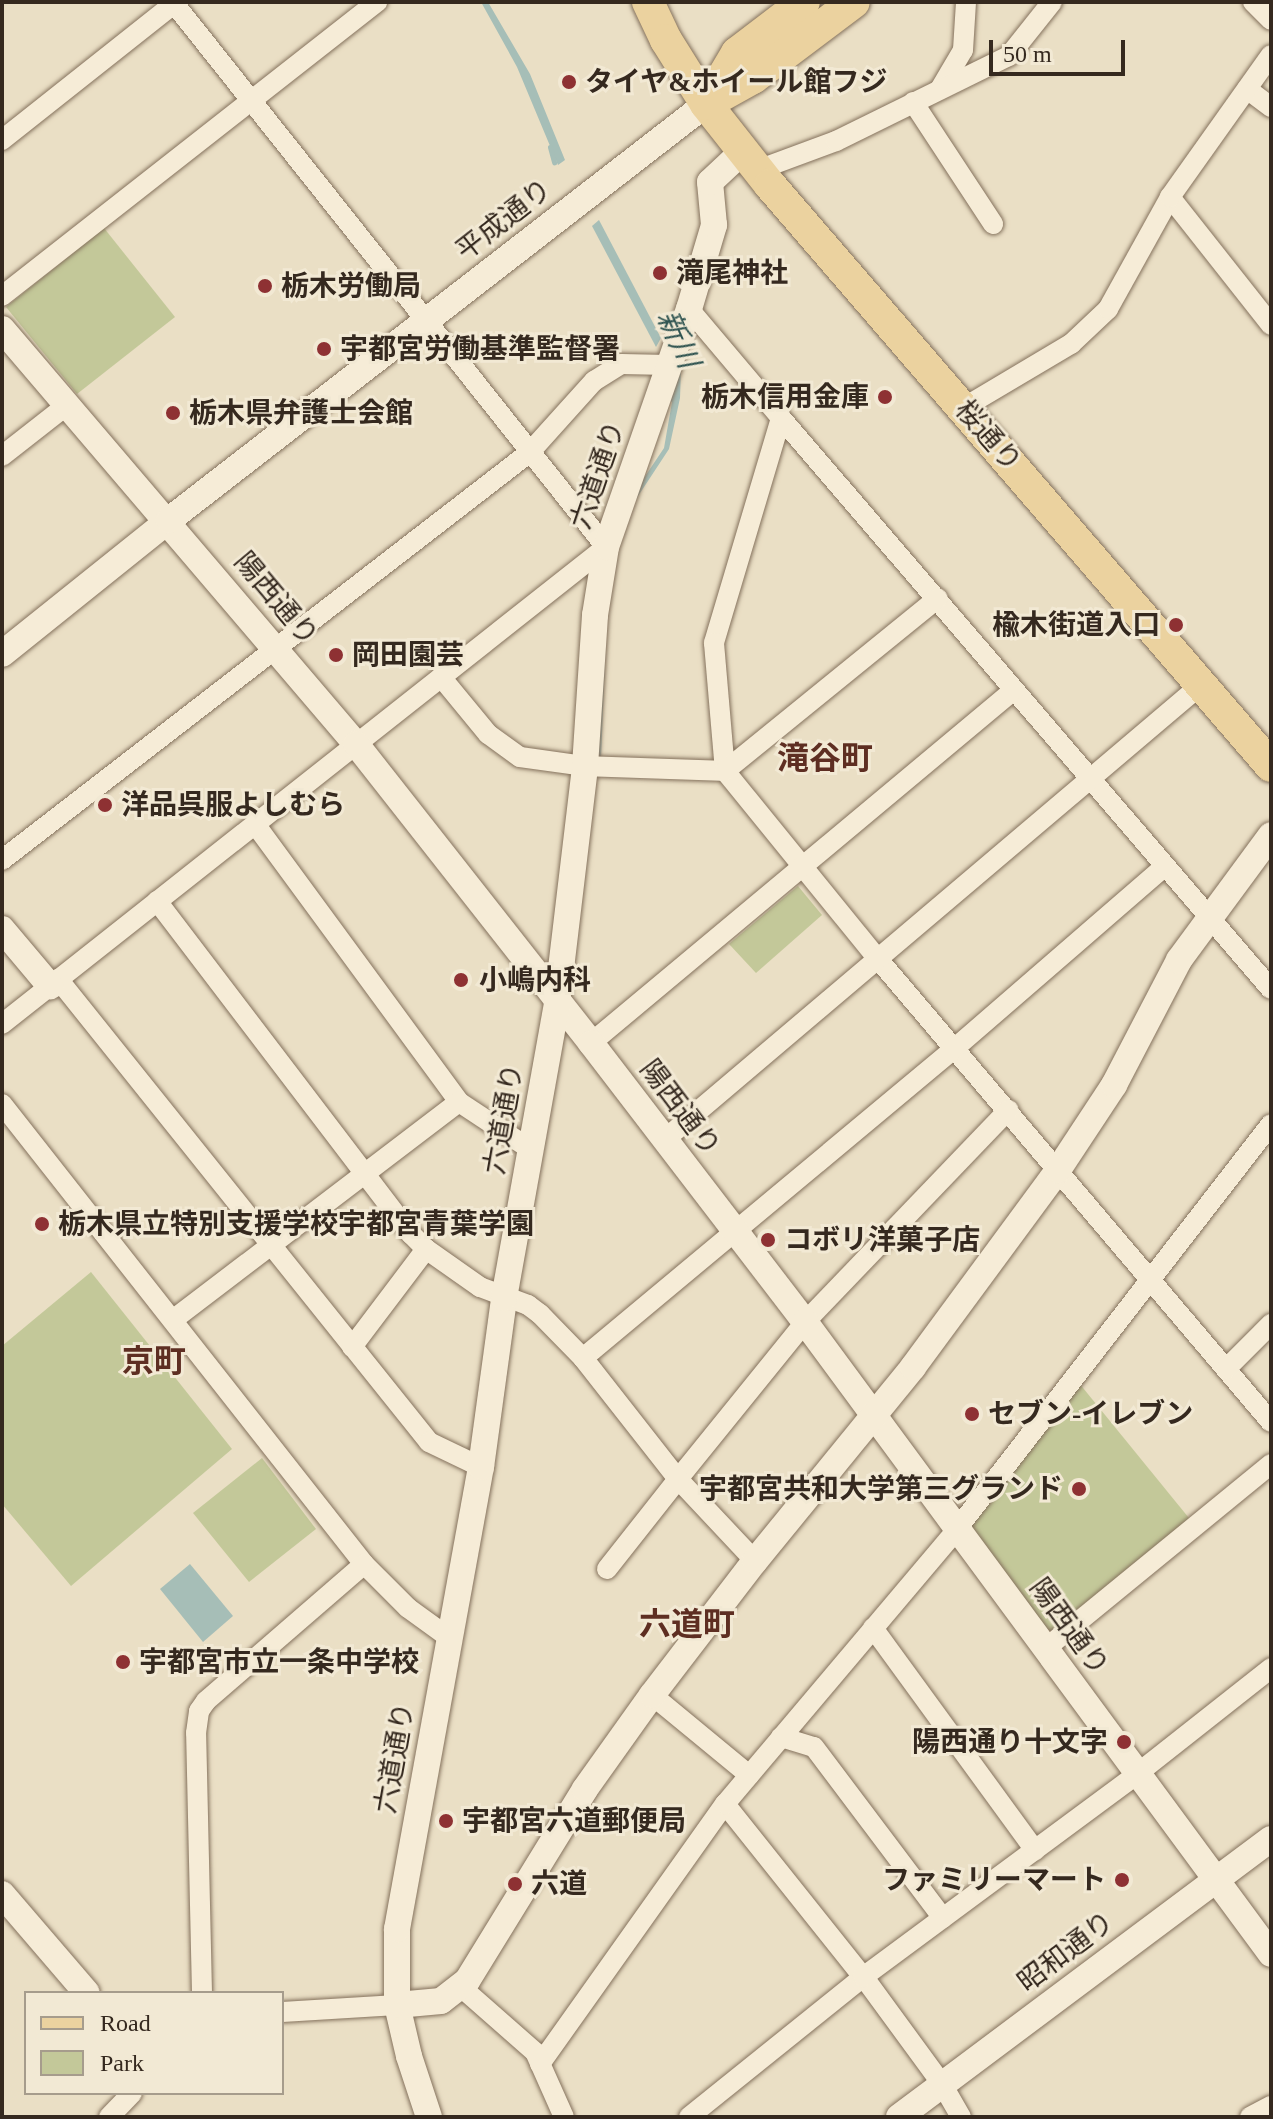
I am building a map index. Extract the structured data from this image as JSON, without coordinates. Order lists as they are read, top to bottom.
{
  "streets": {
    "main road": ["桜通り"],
    "street": [
      "平成通り",
      "六道通り",
      "陽西通り",
      "昭和通り"
    ]
  },
  "crossings": [
    ["平成通り", "桜通り"],
    ["平成通り", "陽西通り"],
    ["桜通り", "六道通り"],
    ["六道通り", "陽西通り"],
    ["陽西通り", "昭和通り"]
  ],
  "districts": ["滝谷町", "京町", "六道町"],
  "water": ["新川"],
  "places": [
    "タイヤ&ホイール館フジ",
    "滝尾神社",
    "栃木労働局",
    "宇都宮労働基準監督署",
    "栃木信用金庫",
    "栃木県弁護士会館",
    "楡木街道入口",
    "岡田園芸",
    "洋品呉服よしむら",
    "小嶋内科",
    "栃木県立特別支援学校宇都宮青葉学園",
    "コボリ洋菓子店",
    "セブン-イレブン",
    "宇都宮共和大学第三グランド",
    "宇都宮市立一条中学校",
    "陽西通り十文字",
    "宇都宮六道郵便局",
    "ファミリーマート",
    "六道"
  ],
  "legend": ["Road", "Park"],
  "scale_bar": "50 m"
}
